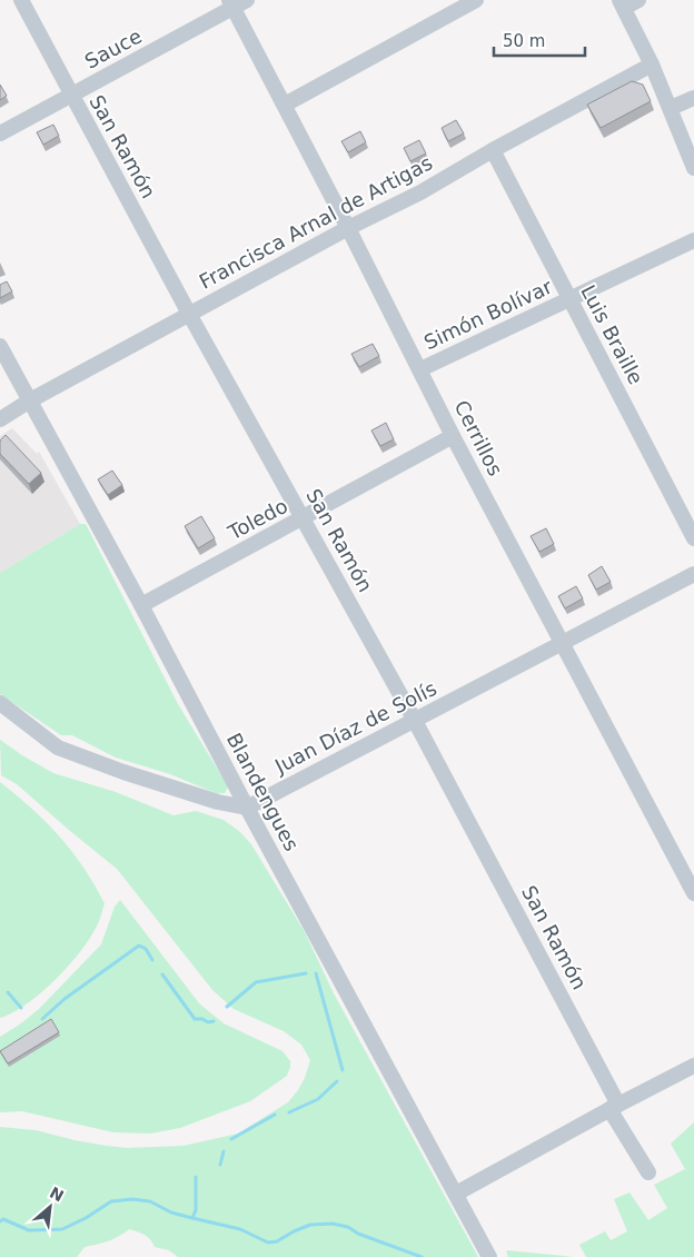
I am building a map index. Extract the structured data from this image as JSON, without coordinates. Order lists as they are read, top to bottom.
{
  "streets": {
    "street": [
      "Sauce",
      "San Ramón",
      "Francisca Arnal de Artigas",
      "Simón Bolívar",
      "Luis Braille",
      "Cerrillos",
      "Toledo",
      "Juan Díaz de Solís",
      "Blandengues"
    ]
  },
  "crossings": [
    ["Sauce", "San Ramón"],
    ["Sauce", "Cerrillos"],
    ["San Ramón", "Francisca Arnal de Artigas"],
    ["San Ramón", "Toledo"],
    ["San Ramón", "Juan Díaz de Solís"],
    ["Francisca Arnal de Artigas", "Luis Braille"],
    ["Francisca Arnal de Artigas", "Cerrillos"],
    ["Francisca Arnal de Artigas", "Blandengues"],
    ["Simón Bolívar", "Luis Braille"],
    ["Simón Bolívar", "Cerrillos"],
    ["Cerrillos", "Toledo"],
    ["Cerrillos", "Juan Díaz de Solís"],
    ["Toledo", "Blandengues"],
    ["Juan Díaz de Solís", "Blandengues"]
  ],
  "scale_bar": "50 m",
  "north": "top right"
}
